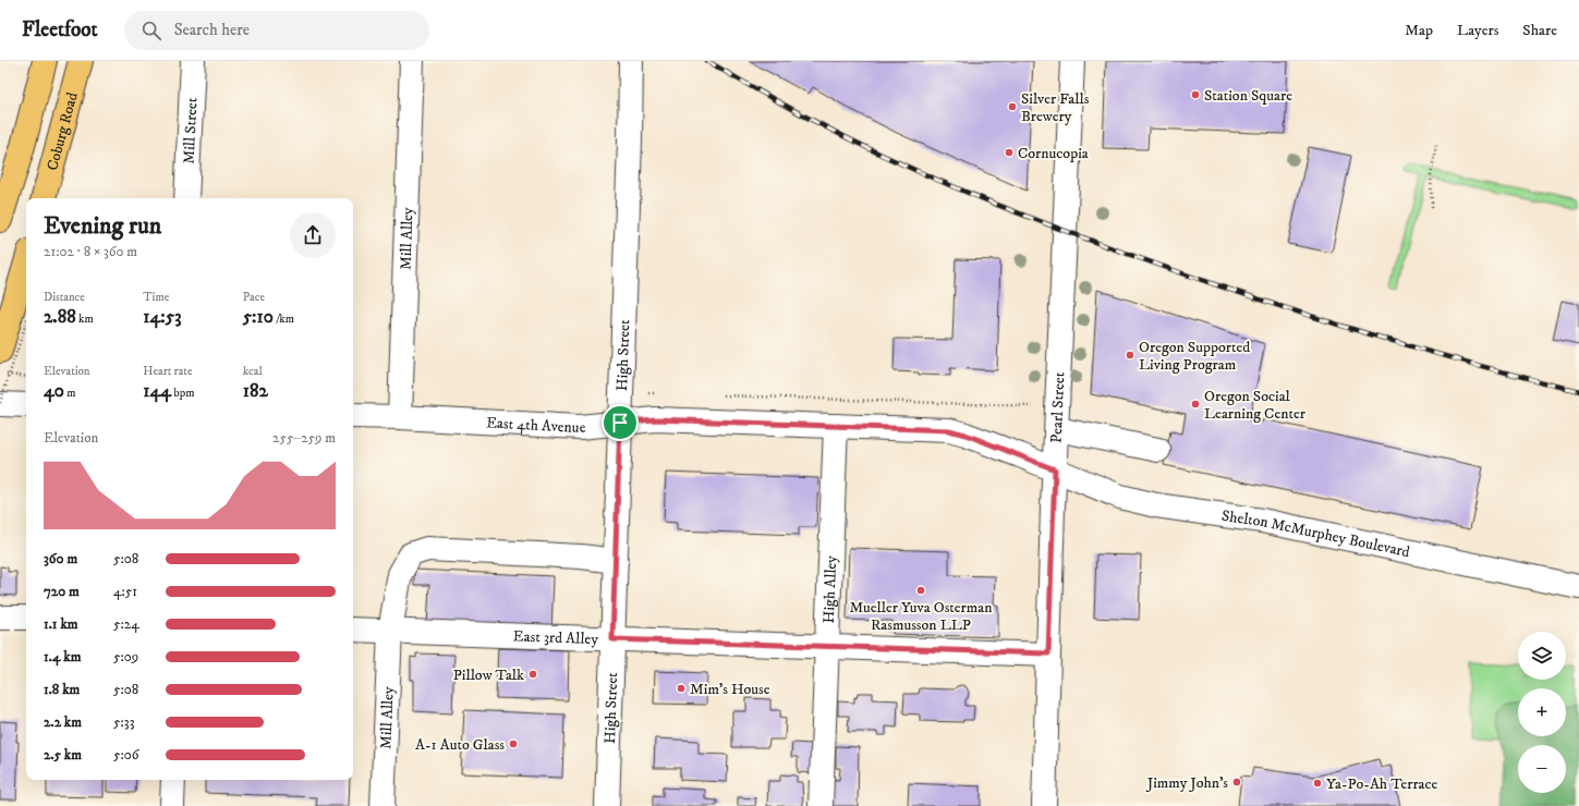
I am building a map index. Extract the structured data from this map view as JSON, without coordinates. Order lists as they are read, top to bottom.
{
  "streets": {
    "main road": ["Coburg Road"],
    "street": [
      "Mill Street",
      "Mill Alley",
      "High Street",
      "Pearl Street",
      "East 4th Avenue",
      "Shelton McMurphey Boulevard",
      "High Alley",
      "East 3rd Alley"
    ]
  },
  "crossings": [
    ["Mill Alley", "High Street"],
    ["Mill Alley", "East 4th Avenue"],
    ["Mill Alley", "East 3rd Alley"],
    ["High Street", "East 4th Avenue"],
    ["High Street", "East 3rd Alley"],
    ["Pearl Street", "East 4th Avenue"],
    ["Pearl Street", "Shelton McMurphey Boulevard"],
    ["Pearl Street", "East 3rd Alley"],
    ["East 4th Avenue", "Shelton McMurphey Boulevard"],
    ["East 4th Avenue", "High Alley"],
    ["High Alley", "East 3rd Alley"]
  ],
  "places": [
    "Station Square",
    "Silver Falls Brewery",
    "Cornucopia",
    "Oregon Supported Living Program",
    "Oregon Social Learning Center",
    "Mueller Yuva Osterman Rasmusson LLP",
    "Pillow Talk",
    "Mim's House",
    "A-1 Auto Glass",
    "Jimmy John's",
    "Ya-Po-Ah Terrace"
  ],
  "page": {
    "header": "Fleetfoot",
    "search": "Search here",
    "nav": ["Map", "Layers", "Share"],
    "heading": ["Evening run", "21:02 · 8 × 360 m"],
    "stats": [
      ["Distance", "2.88 km"],
      ["Time", "14:53"],
      ["Pace", "5:10 /km"],
      ["Elevation", "40 m"],
      ["Heart rate", "144 bpm"],
      ["kcal", "182"]
    ],
    "chart": ["Elevation", "255–259 m"],
    "list": [
      {
        "name": "360 m",
        "note": "5:08"
      },
      {
        "name": "720 m",
        "note": "4:51"
      },
      {
        "name": "1.1 km",
        "note": "5:24"
      },
      {
        "name": "1.4 km",
        "note": "5:09"
      },
      {
        "name": "1.8 km",
        "note": "5:08"
      },
      {
        "name": "2.2 km",
        "note": "5:33"
      },
      {
        "name": "2.5 km",
        "note": "5:06"
      }
    ],
    "map_buttons": ["+", "−"]
  }
}
